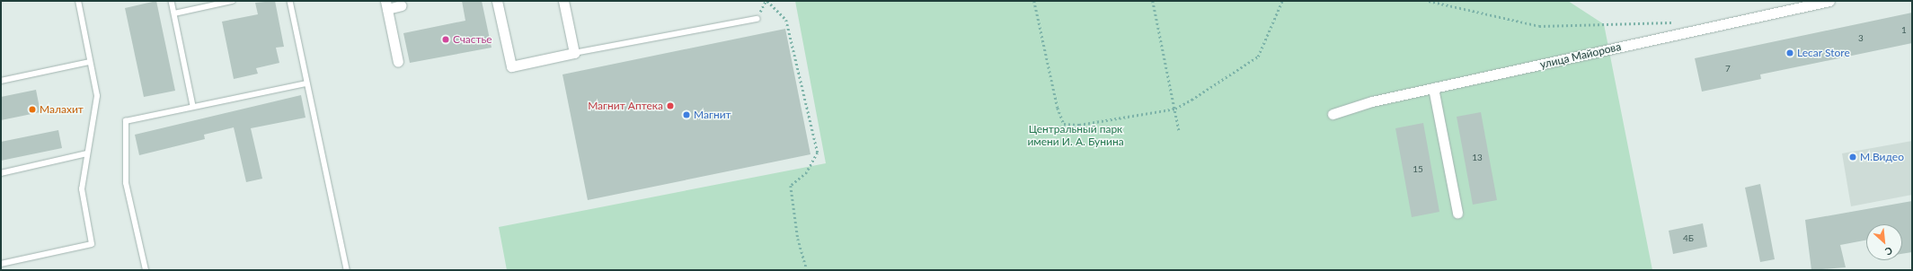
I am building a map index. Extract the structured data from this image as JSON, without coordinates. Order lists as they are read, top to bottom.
{
  "streets": {
    "street": ["улица Майорова"]
  },
  "parks": ["Центральный парк имени И. А. Бунина"],
  "places": [
    "Счастье",
    "Lecar Store",
    "Магнит Аптека",
    "Малахит",
    "Магнит",
    "М.Видео"
  ],
  "house_numbers": [
    "1",
    "3",
    "7",
    "13",
    "15",
    "4Б"
  ],
  "north": "bottom right"
}
